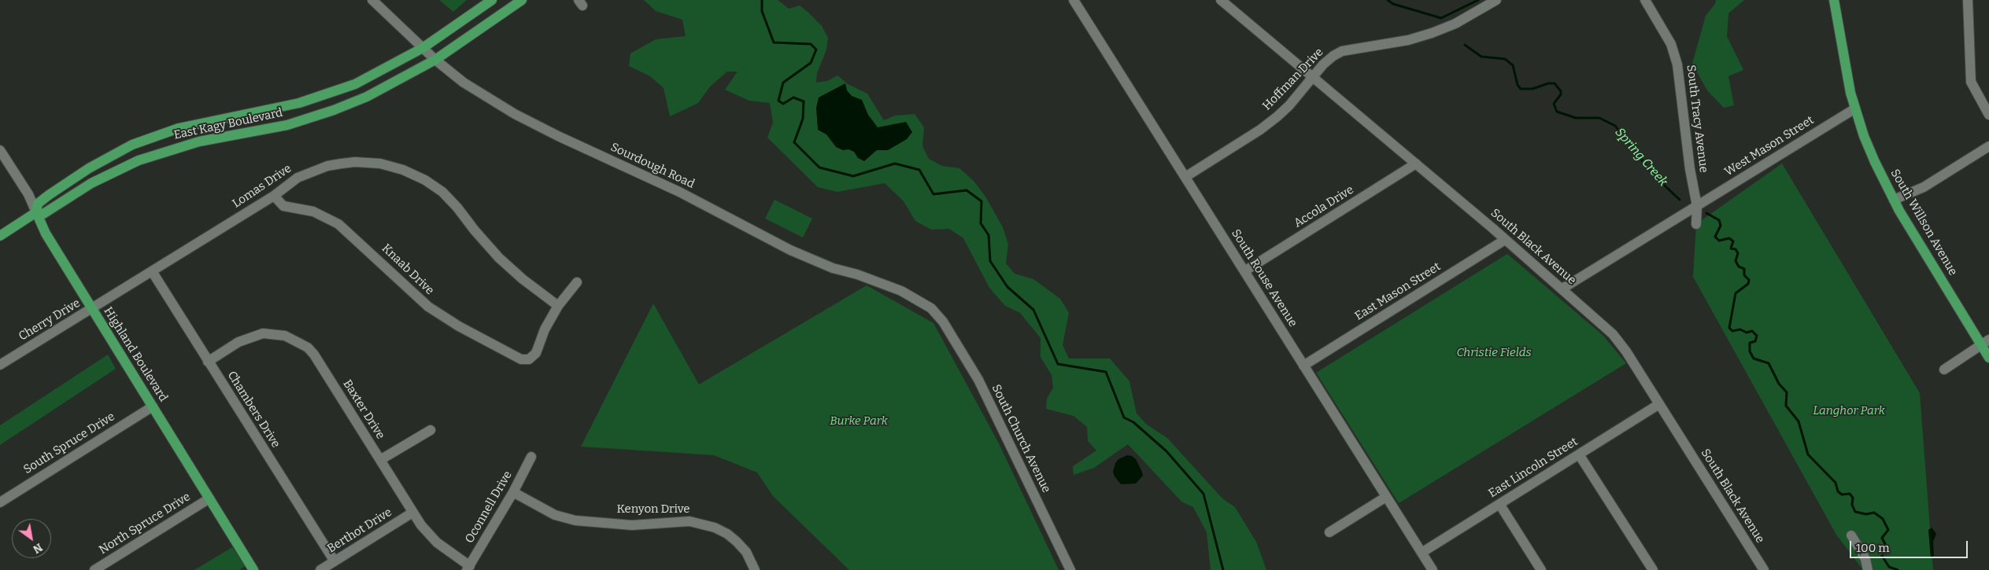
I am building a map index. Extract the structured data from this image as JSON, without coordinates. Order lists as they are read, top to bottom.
{
  "streets": {
    "main road": ["East Kagy Boulevard", "South Willson Avenue", "Highland Boulevard"],
    "street": [
      "Hoffman Drive",
      "South Tracy Avenue",
      "West Mason Street",
      "Sourdough Road",
      "Lomas Drive",
      "Accola Drive",
      "South Black Avenue",
      "Knaab Drive",
      "South Rouse Avenue",
      "East Mason Street",
      "Cherry Drive",
      "Chambers Drive",
      "Baxter Drive",
      "South Church Avenue",
      "South Spruce Drive",
      "East Lincoln Street",
      "Oconnell Drive",
      "Kenyon Drive",
      "North Spruce Drive",
      "Berthot Drive"
    ]
  },
  "crossings": [
    ["Hoffman Drive", "South Black Avenue"],
    ["Hoffman Drive", "South Rouse Avenue"],
    ["South Tracy Avenue", "West Mason Street"],
    ["East Kagy Boulevard", "Sourdough Road"],
    ["East Kagy Boulevard", "Highland Boulevard"],
    ["West Mason Street", "South Willson Avenue"],
    ["Sourdough Road", "South Church Avenue"],
    ["Lomas Drive", "Knaab Drive"],
    ["Lomas Drive", "Cherry Drive"],
    ["Lomas Drive", "Highland Boulevard"],
    ["Lomas Drive", "Chambers Drive"],
    ["Accola Drive", "South Black Avenue"],
    ["Accola Drive", "South Rouse Avenue"],
    ["South Black Avenue", "East Mason Street"],
    ["South Black Avenue", "East Lincoln Street"],
    ["South Rouse Avenue", "East Mason Street"],
    ["South Rouse Avenue", "East Lincoln Street"],
    ["Cherry Drive", "Highland Boulevard"],
    ["Highland Boulevard", "South Spruce Drive"],
    ["Highland Boulevard", "North Spruce Drive"],
    ["Chambers Drive", "Baxter Drive"],
    ["Chambers Drive", "Berthot Drive"],
    ["Baxter Drive", "Oconnell Drive"],
    ["Baxter Drive", "Berthot Drive"],
    ["Oconnell Drive", "Kenyon Drive"]
  ],
  "water": ["Spring Creek"],
  "parks": ["Christie Fields", "Langhor Park", "Burke Park"],
  "scale_bar": "100 m",
  "north": "bottom right"
}
